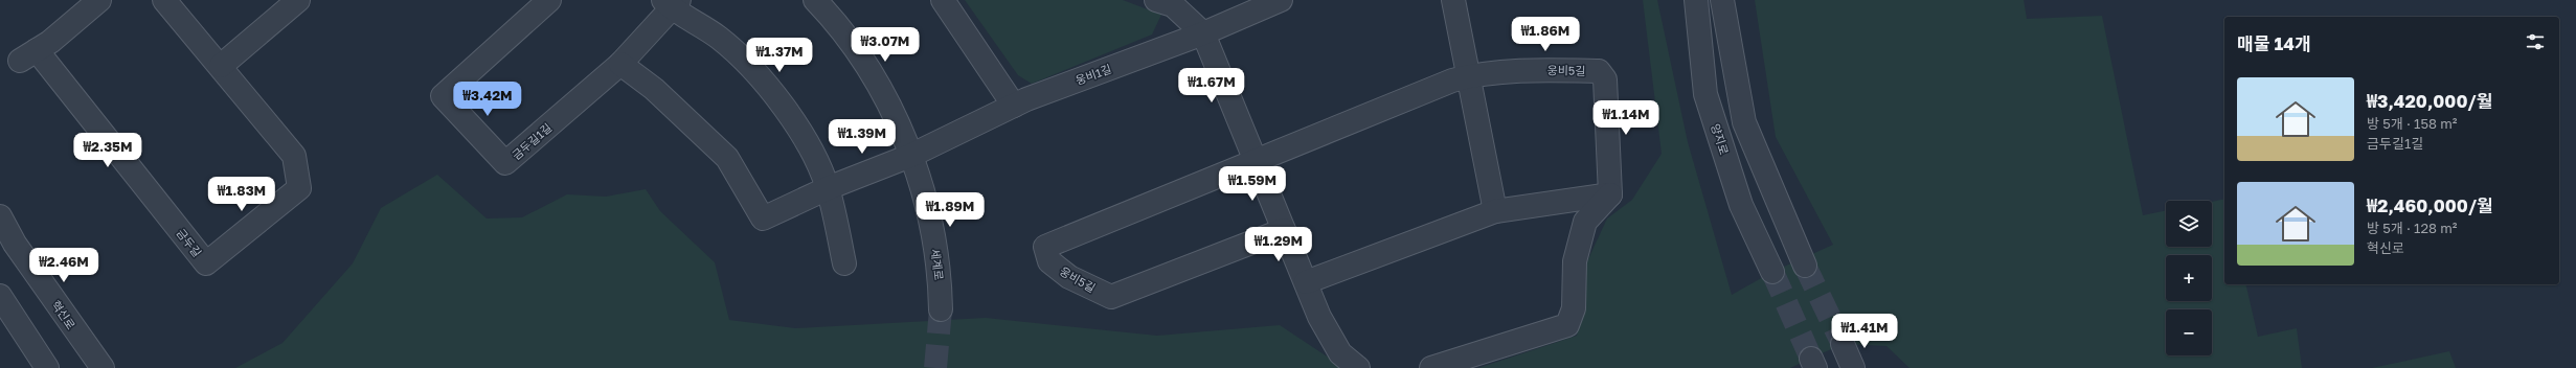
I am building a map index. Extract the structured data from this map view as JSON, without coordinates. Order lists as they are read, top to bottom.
{
  "streets": {
    "street": [
      "웅비5길",
      "웅비1길",
      "양지로",
      "금두길1길",
      "금두길",
      "세계로",
      "혁신로"
    ]
  },
  "crossings": [
    ["웅비1길", "세계로"]
  ],
  "page": {
    "price": [
      "₩1.86M",
      "₩3.07M",
      "₩1.37M",
      "₩1.67M",
      "₩3.42M",
      "₩1.14M",
      "₩1.39M",
      "₩2.35M",
      "₩1.59M",
      "₩1.83M",
      "₩1.89M",
      "₩1.29M",
      "₩2.46M",
      "₩1.41M"
    ],
    "heading": "매물 14개",
    "list": [
      {
        "name": "₩3,420,000/월",
        "note": "방 5개 · 158 m² · 금두길1길"
      },
      {
        "name": "₩2,460,000/월",
        "note": "방 5개 · 128 m² · 혁신로"
      }
    ],
    "map_buttons": ["+", "−"]
  }
}
